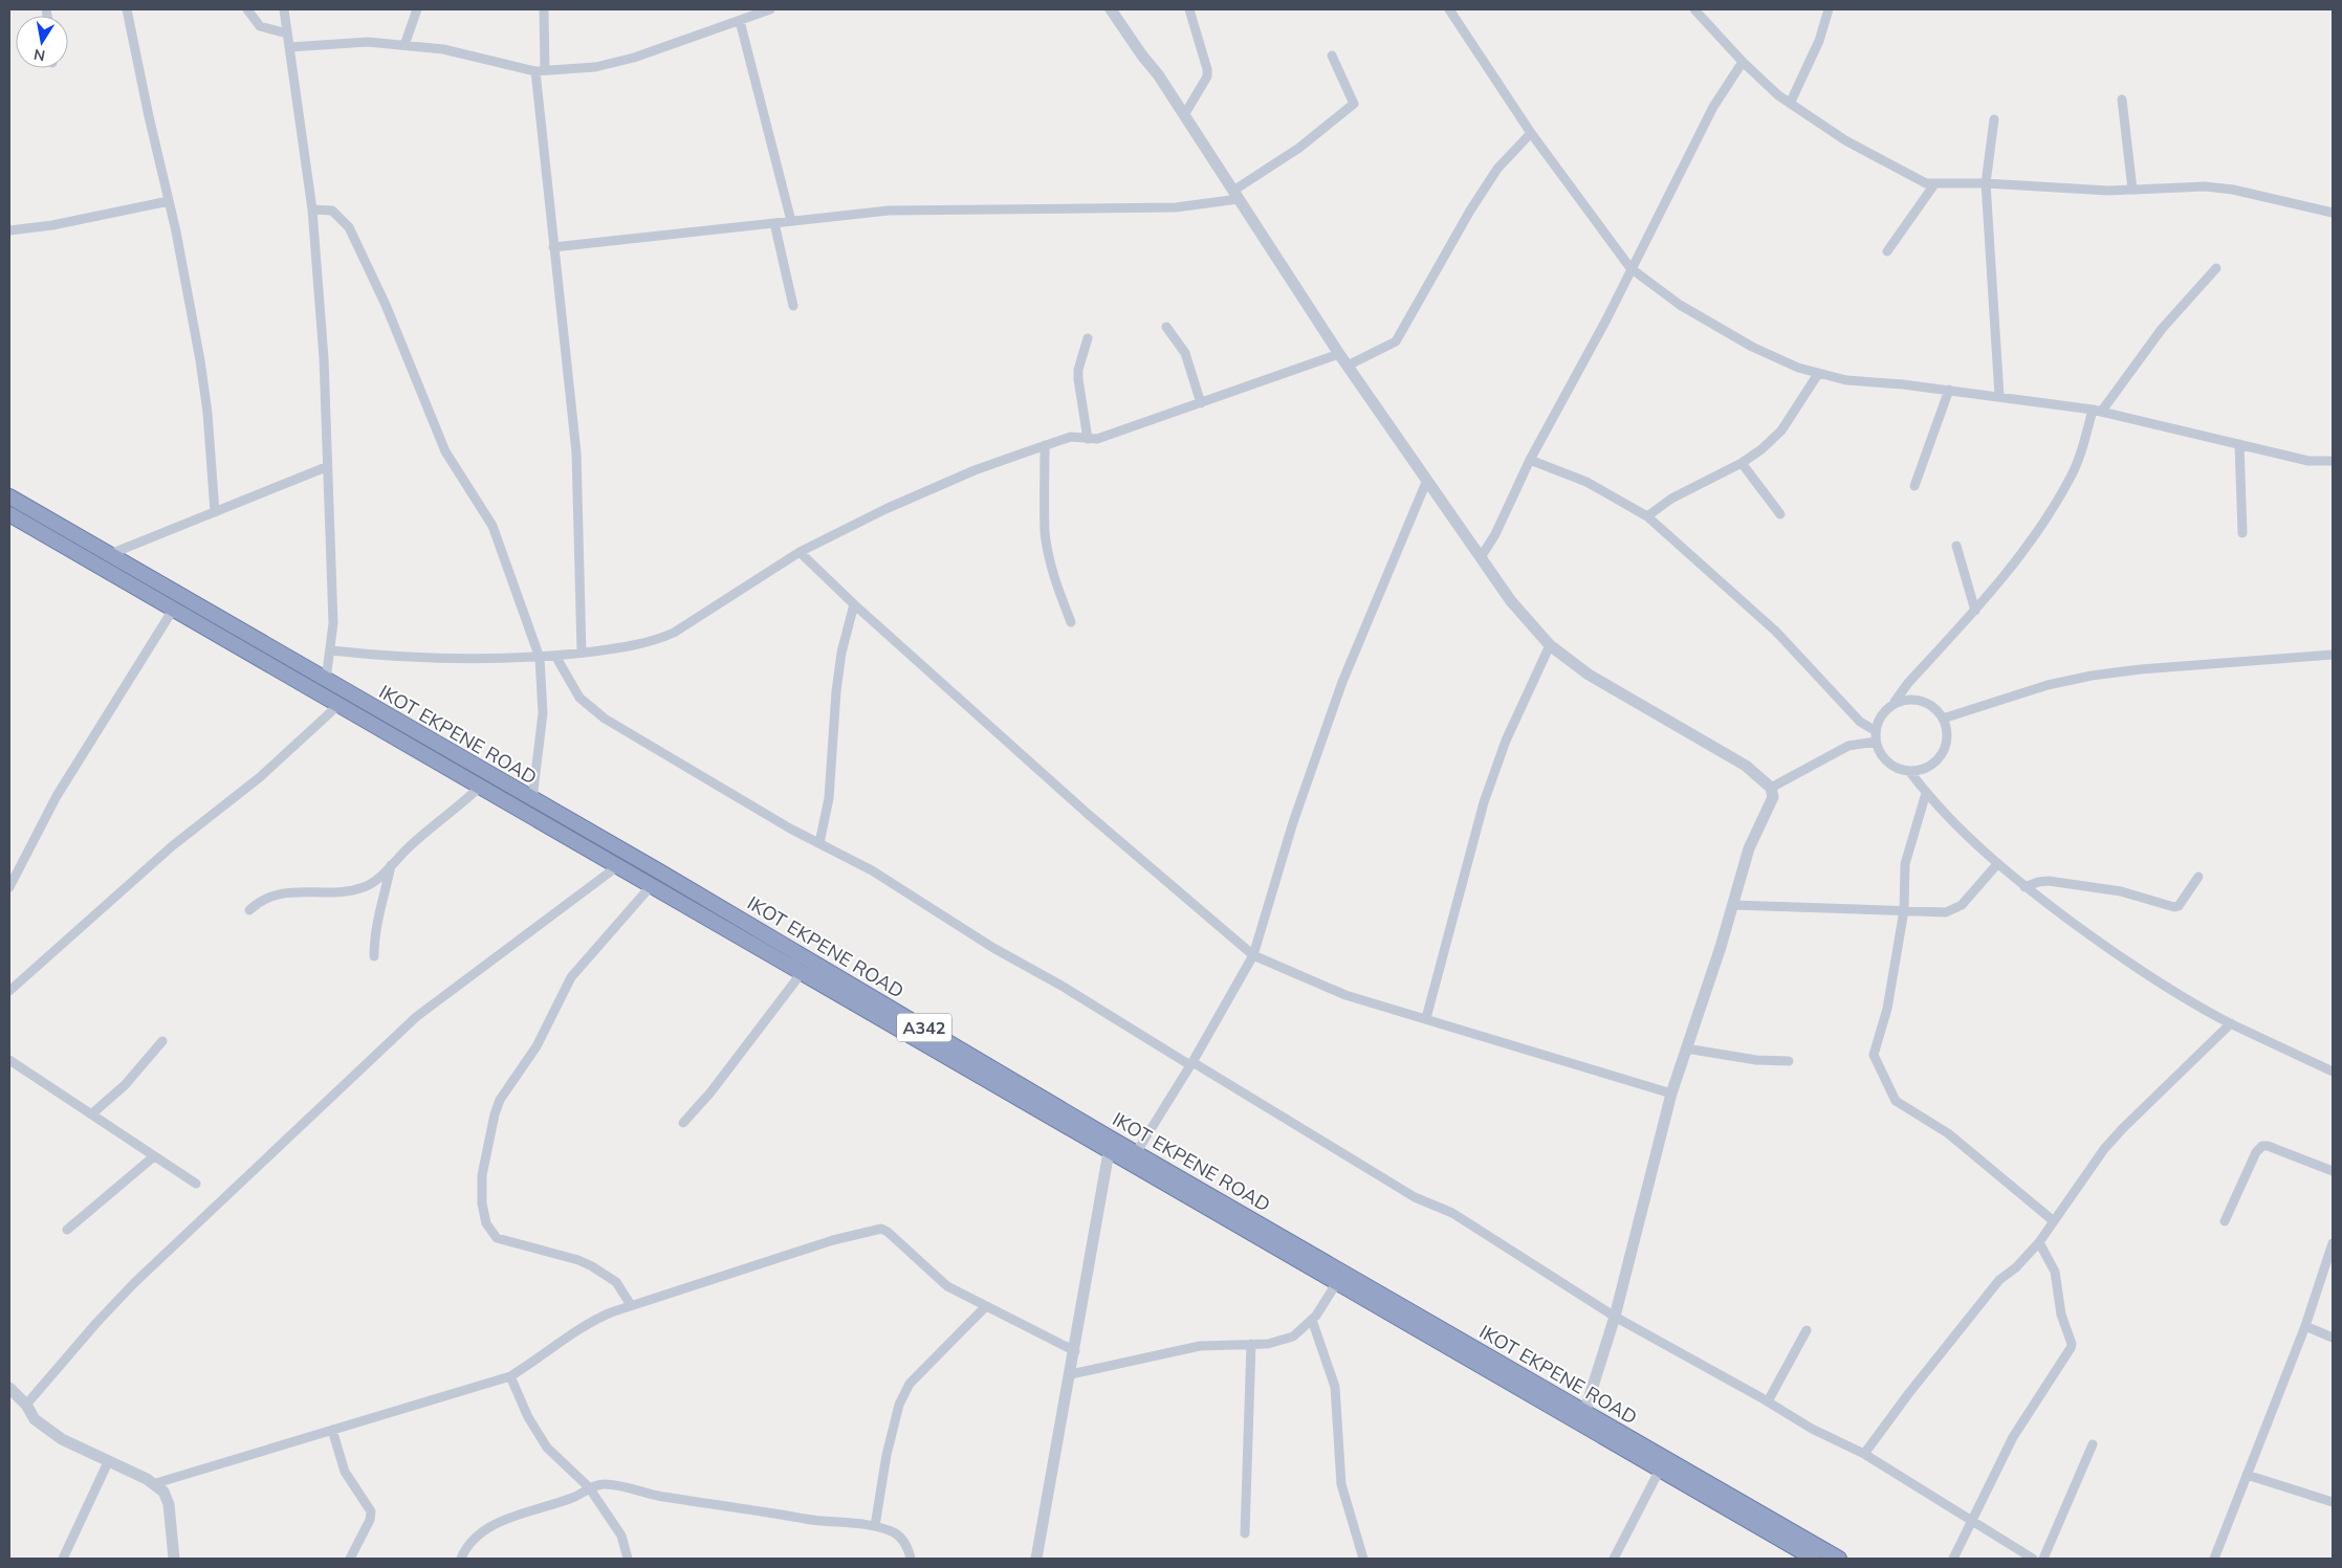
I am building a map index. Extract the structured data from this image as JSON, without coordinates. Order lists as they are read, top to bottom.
{
  "streets": {
    "highway": ["IKOT EKPENE ROAD", "A342"]
  },
  "north": "bottom"
}
